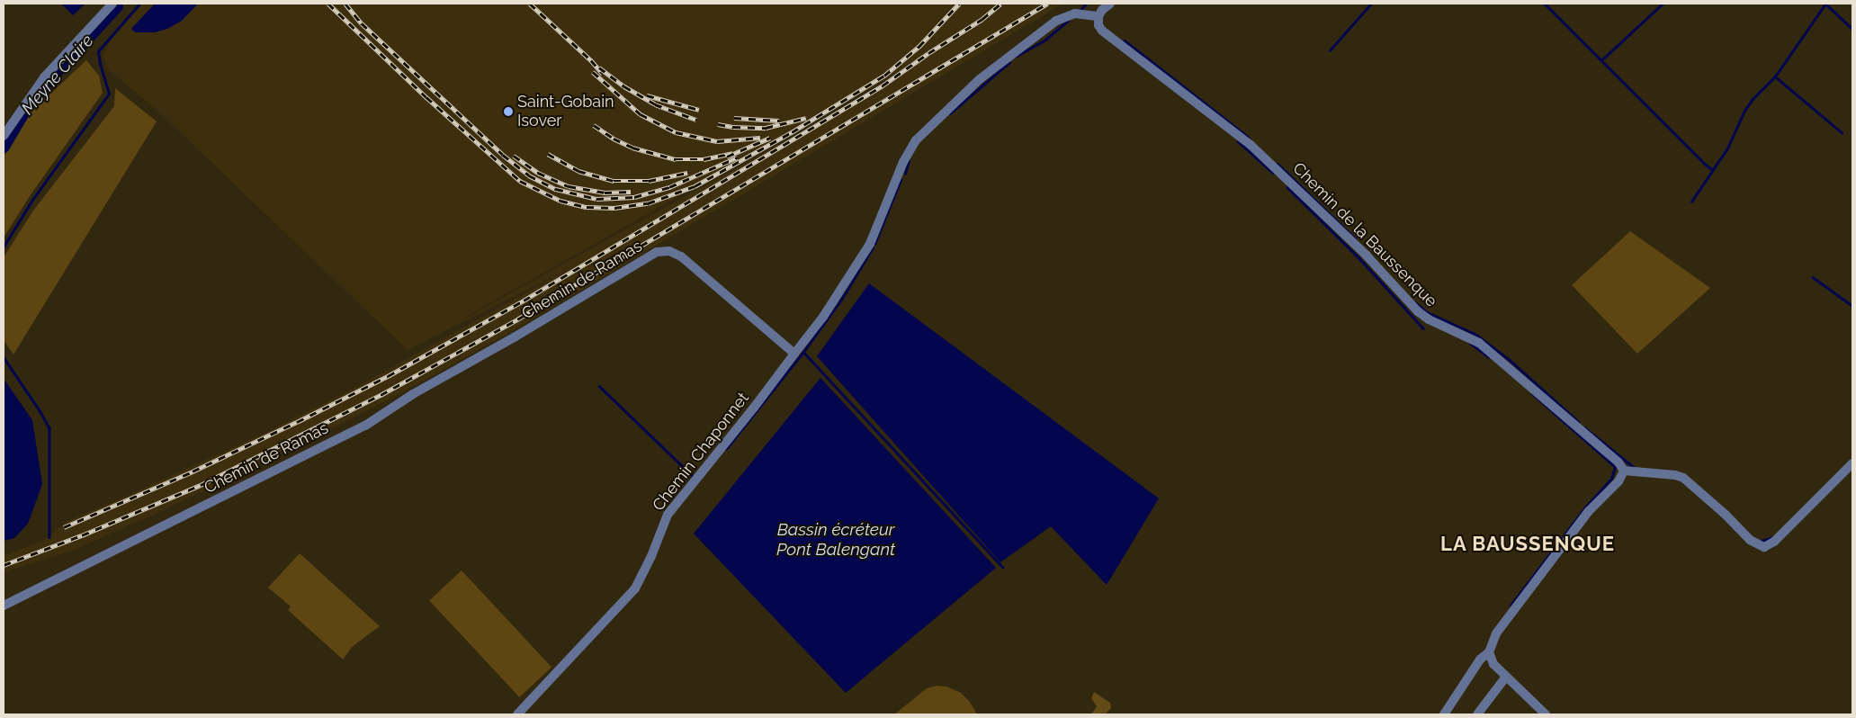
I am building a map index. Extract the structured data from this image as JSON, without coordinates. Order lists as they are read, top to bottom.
{
  "streets": {
    "street": ["Chemin de la Baussenque", "Chemin de Ramas", "Chemin Chaponnet"]
  },
  "crossings": [
    ["Chemin de Ramas", "Chemin Chaponnet"]
  ],
  "districts": ["LA BAUSSENQUE"],
  "water": ["Meyne Claire", "Bassin écréteur Pont Balengant"],
  "places": ["Saint-Gobain Isover"]
}
